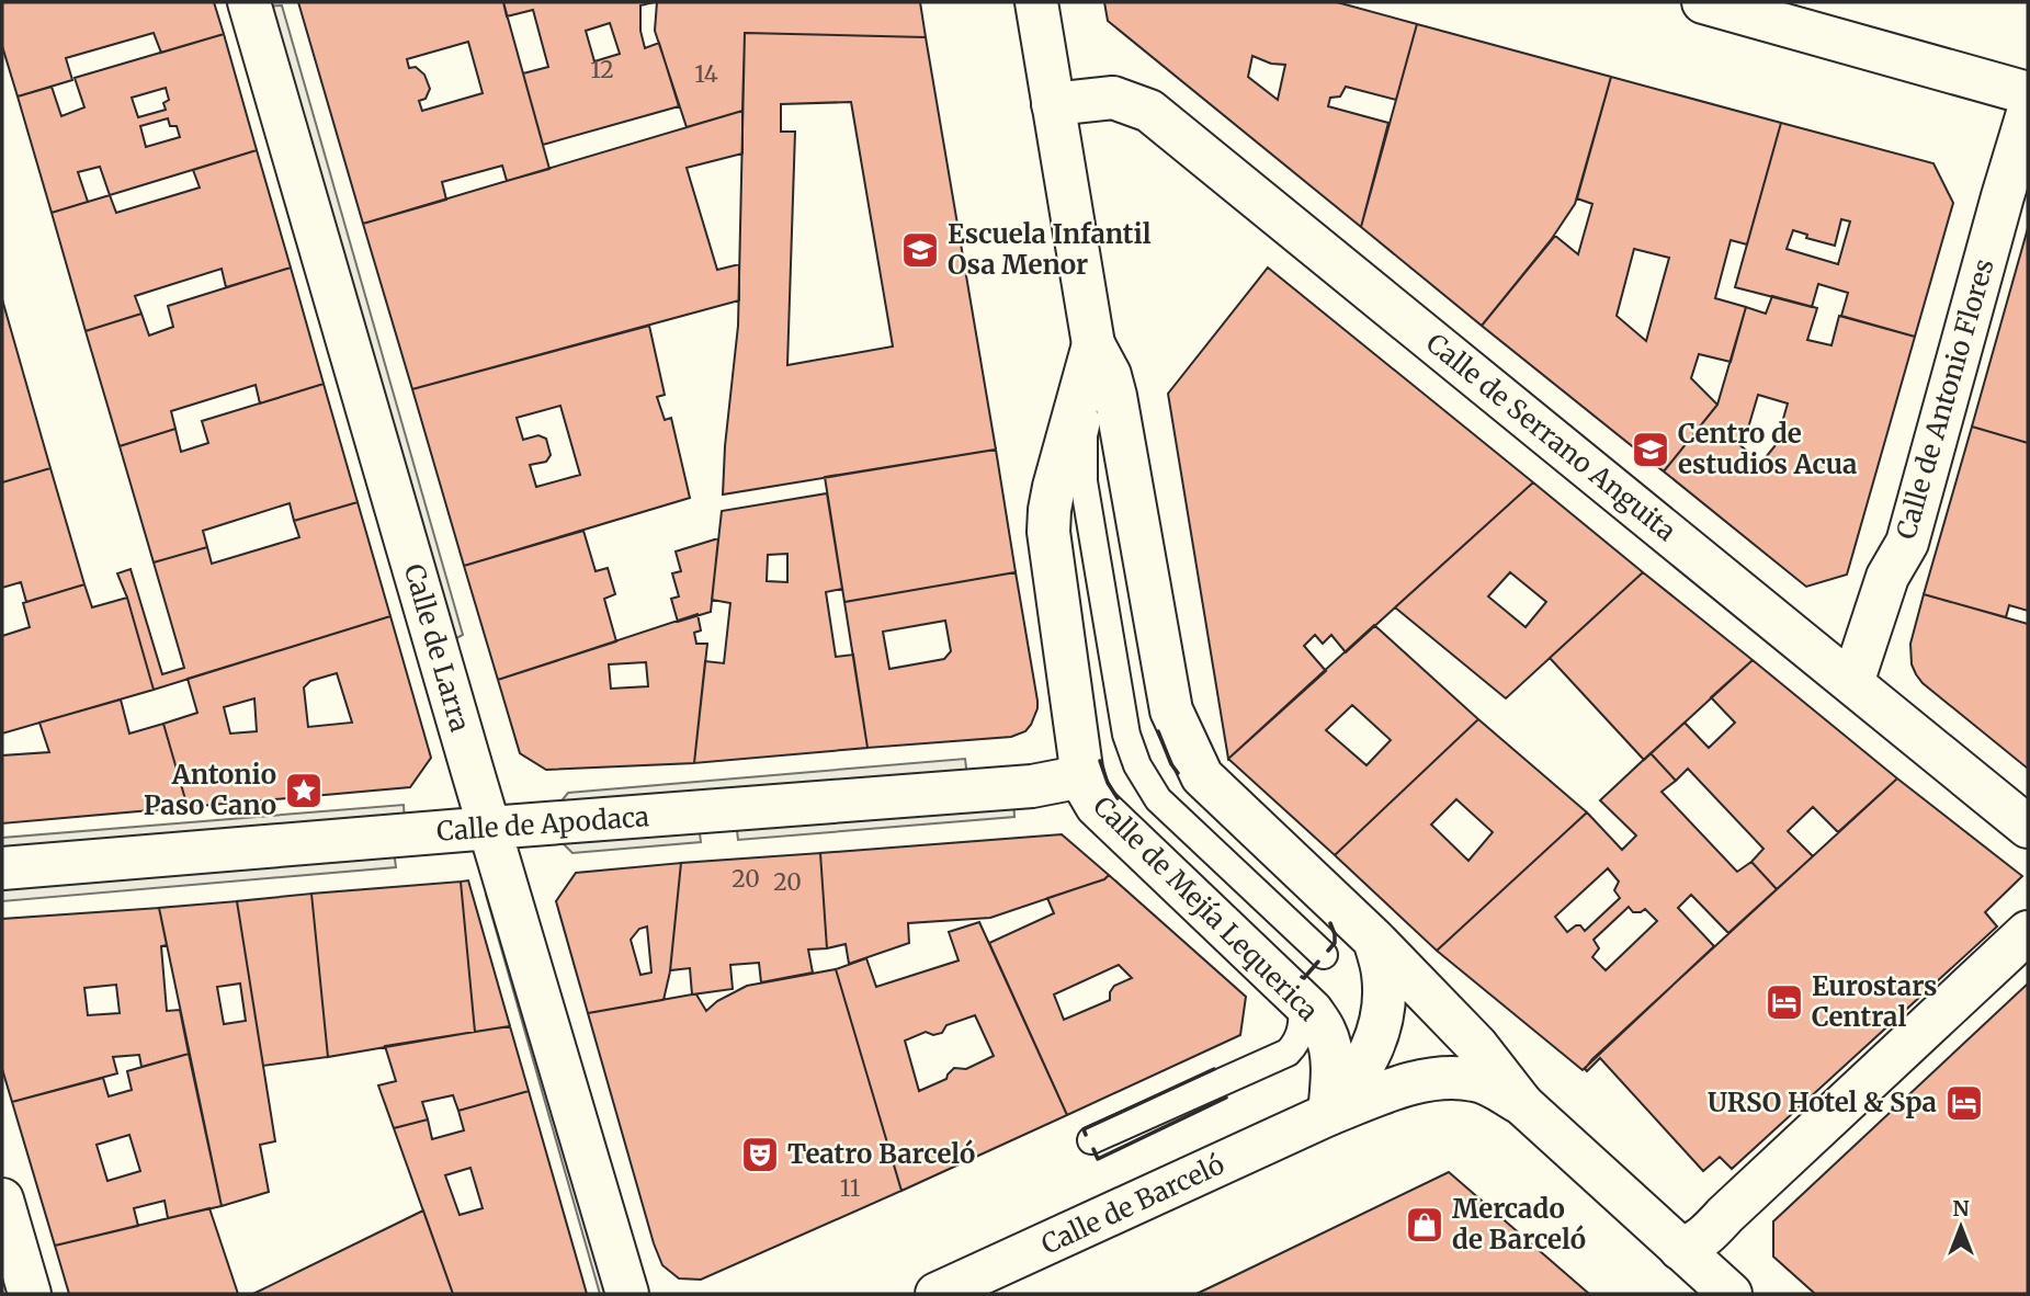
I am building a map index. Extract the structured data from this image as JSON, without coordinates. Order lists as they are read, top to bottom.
{
  "streets": {
    "street": [
      "Calle de Antonio Flores",
      "Calle de Serrano Anguita",
      "Calle de Larra",
      "Calle de Apodaca",
      "Calle de Mejía Lequerica",
      "Calle de Barceló"
    ]
  },
  "crossings": [
    ["Calle de Antonio Flores", "Calle de Serrano Anguita"],
    ["Calle de Serrano Anguita", "Calle de Mejía Lequerica"],
    ["Calle de Larra", "Calle de Apodaca"],
    ["Calle de Apodaca", "Calle de Mejía Lequerica"],
    ["Calle de Mejía Lequerica", "Calle de Barceló"]
  ],
  "places": {
    "school or university": ["Escuela Infantil Osa Menor", "Centro de estudios Acua"],
    "place": ["Antonio Paso Cano"],
    "hotel": ["Eurostars Central", "URSO Hotel & Spa"],
    "theatre": ["Teatro Barceló"],
    "shop": ["Mercado de Barceló"]
  },
  "house_numbers": [
    "12",
    "14",
    "20",
    "20",
    "11"
  ],
  "north": "top"
}
